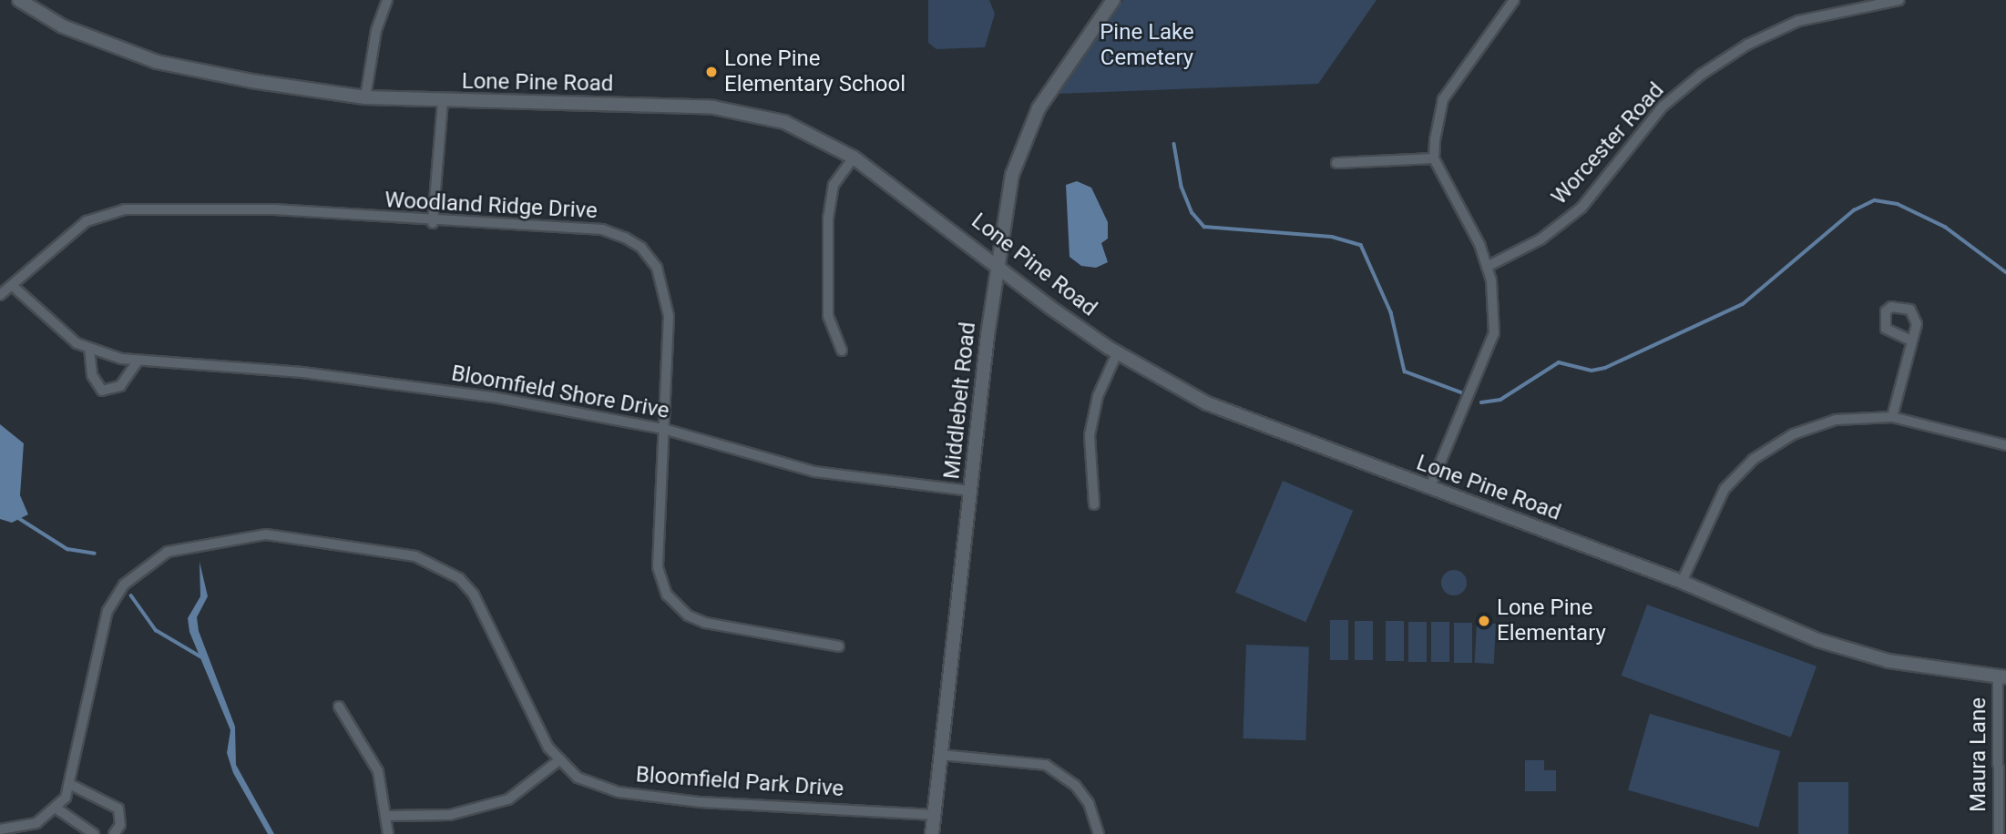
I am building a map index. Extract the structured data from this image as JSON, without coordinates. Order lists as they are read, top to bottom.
{
  "streets": {
    "street": [
      "Lone Pine Road",
      "Worcester Road",
      "Woodland Ridge Drive",
      "Bloomfield Shore Drive",
      "Middlebelt Road",
      "Maura Lane",
      "Bloomfield Park Drive"
    ]
  },
  "crossings": [
    ["Lone Pine Road", "Middlebelt Road"],
    ["Lone Pine Road", "Maura Lane"],
    ["Woodland Ridge Drive", "Bloomfield Shore Drive"],
    ["Bloomfield Shore Drive", "Middlebelt Road"],
    ["Middlebelt Road", "Bloomfield Park Drive"]
  ],
  "parks": ["Pine Lake Cemetery"],
  "places": ["Lone Pine Elementary School", "Lone Pine Elementary"]
}
